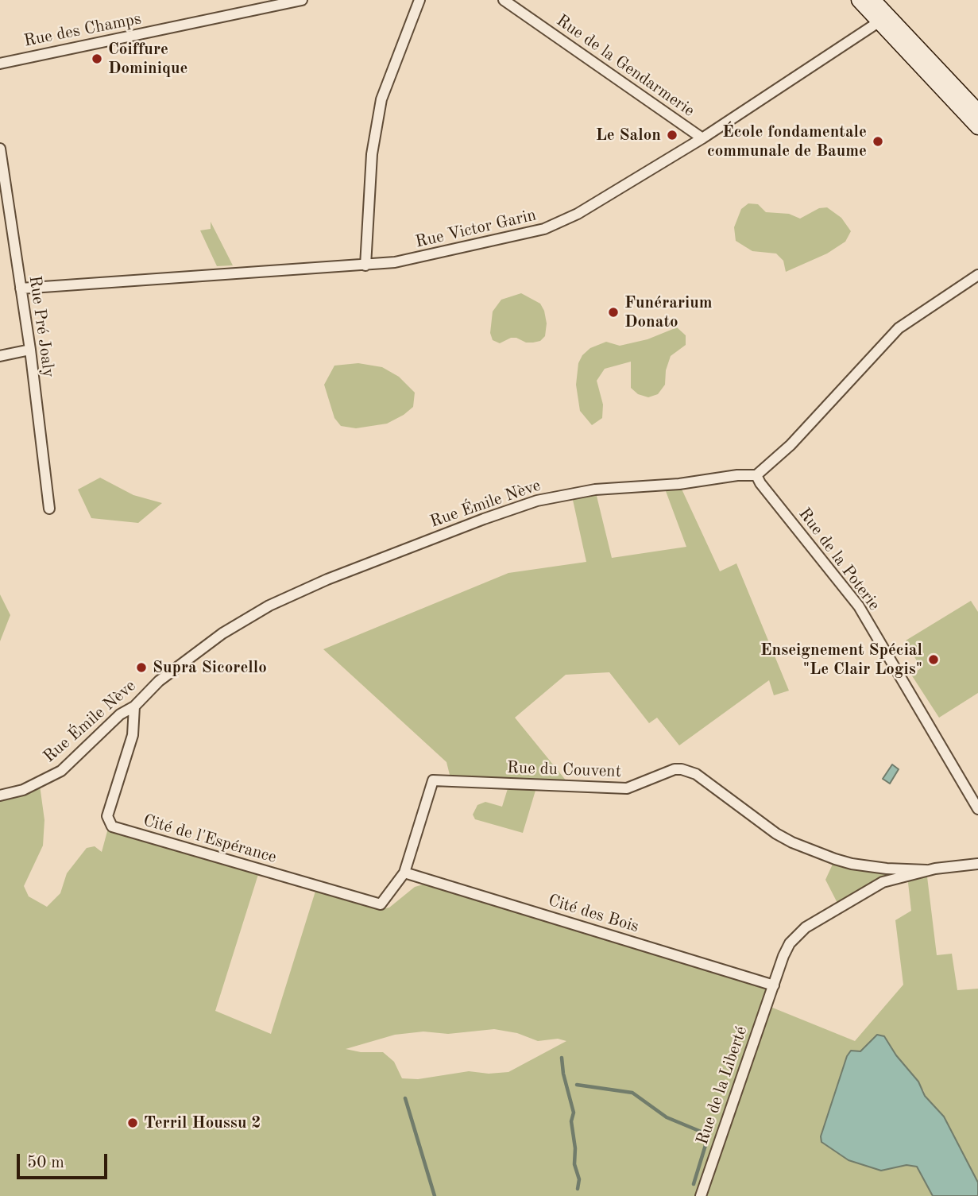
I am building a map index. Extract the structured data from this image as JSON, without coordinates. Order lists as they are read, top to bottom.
{
  "streets": {
    "street": [
      "Rue des Champs",
      "Rue de la Gendarmerie",
      "Rue Victor Garin",
      "Rue Pré Joaly",
      "Rue Émile Nève",
      "Rue de la Poterie",
      "Rue du Couvent",
      "Cité de l'Espérance",
      "Cité des Bois",
      "Rue de la Liberté"
    ]
  },
  "crossings": [
    ["Rue de la Gendarmerie", "Rue Victor Garin"],
    ["Rue Victor Garin", "Rue Pré Joaly"],
    ["Rue Émile Nève", "Rue de la Poterie"],
    ["Rue Émile Nève", "Cité de l'Espérance"],
    ["Rue du Couvent", "Cité de l'Espérance"],
    ["Rue du Couvent", "Cité des Bois"],
    ["Rue du Couvent", "Rue de la Liberté"],
    ["Cité de l'Espérance", "Cité des Bois"],
    ["Cité des Bois", "Rue de la Liberté"]
  ],
  "places": [
    "Coiffure Dominique",
    "Le Salon",
    "École fondamentale communale de Baume",
    "Funérarium Donato",
    "Enseignement Spécial \"Le Clair Logis\"",
    "Supra Sicorello",
    "Terril Houssu 2"
  ],
  "scale_bar": "50 m"
}
